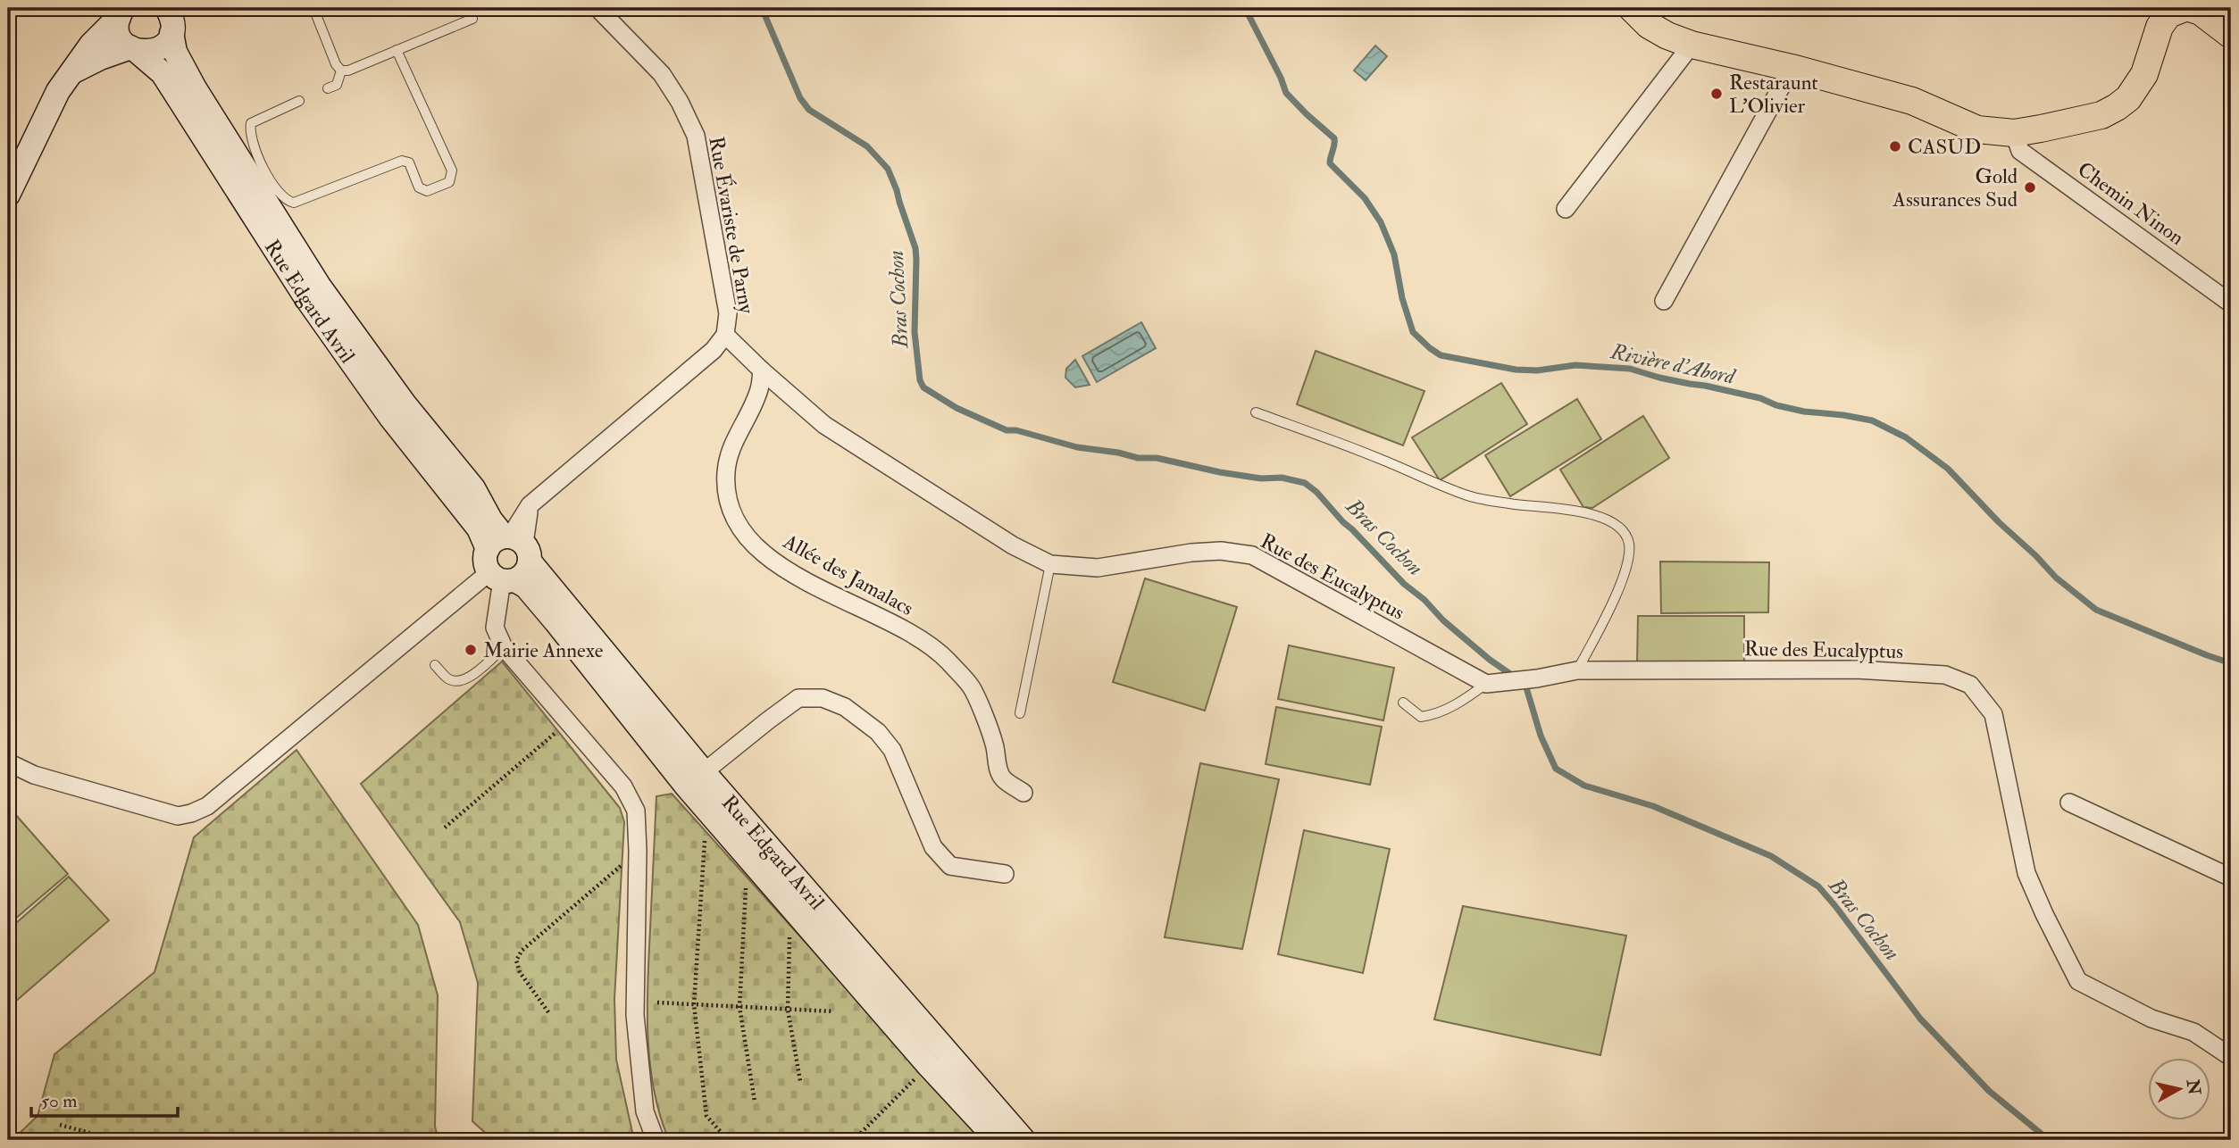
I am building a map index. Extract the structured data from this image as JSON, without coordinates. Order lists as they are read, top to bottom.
{
  "streets": {
    "street": [
      "Chemin Ninon",
      "Rue Évariste de Parny",
      "Rue Edgard Avril",
      "Allée des Jamalacs",
      "Rue des Eucalyptus"
    ]
  },
  "crossings": [
    ["Rue Évariste de Parny", "Rue Edgard Avril"],
    ["Rue Évariste de Parny", "Rue des Eucalyptus"],
    ["Allée des Jamalacs", "Rue des Eucalyptus"]
  ],
  "water": ["Bras Cochon", "Rivière d'Abord"],
  "places": [
    "Restaraunt L'Olivier",
    "CASUD",
    "Gold Assurances Sud",
    "Mairie Annexe"
  ],
  "scale_bar": "50 m",
  "north": "right"
}
